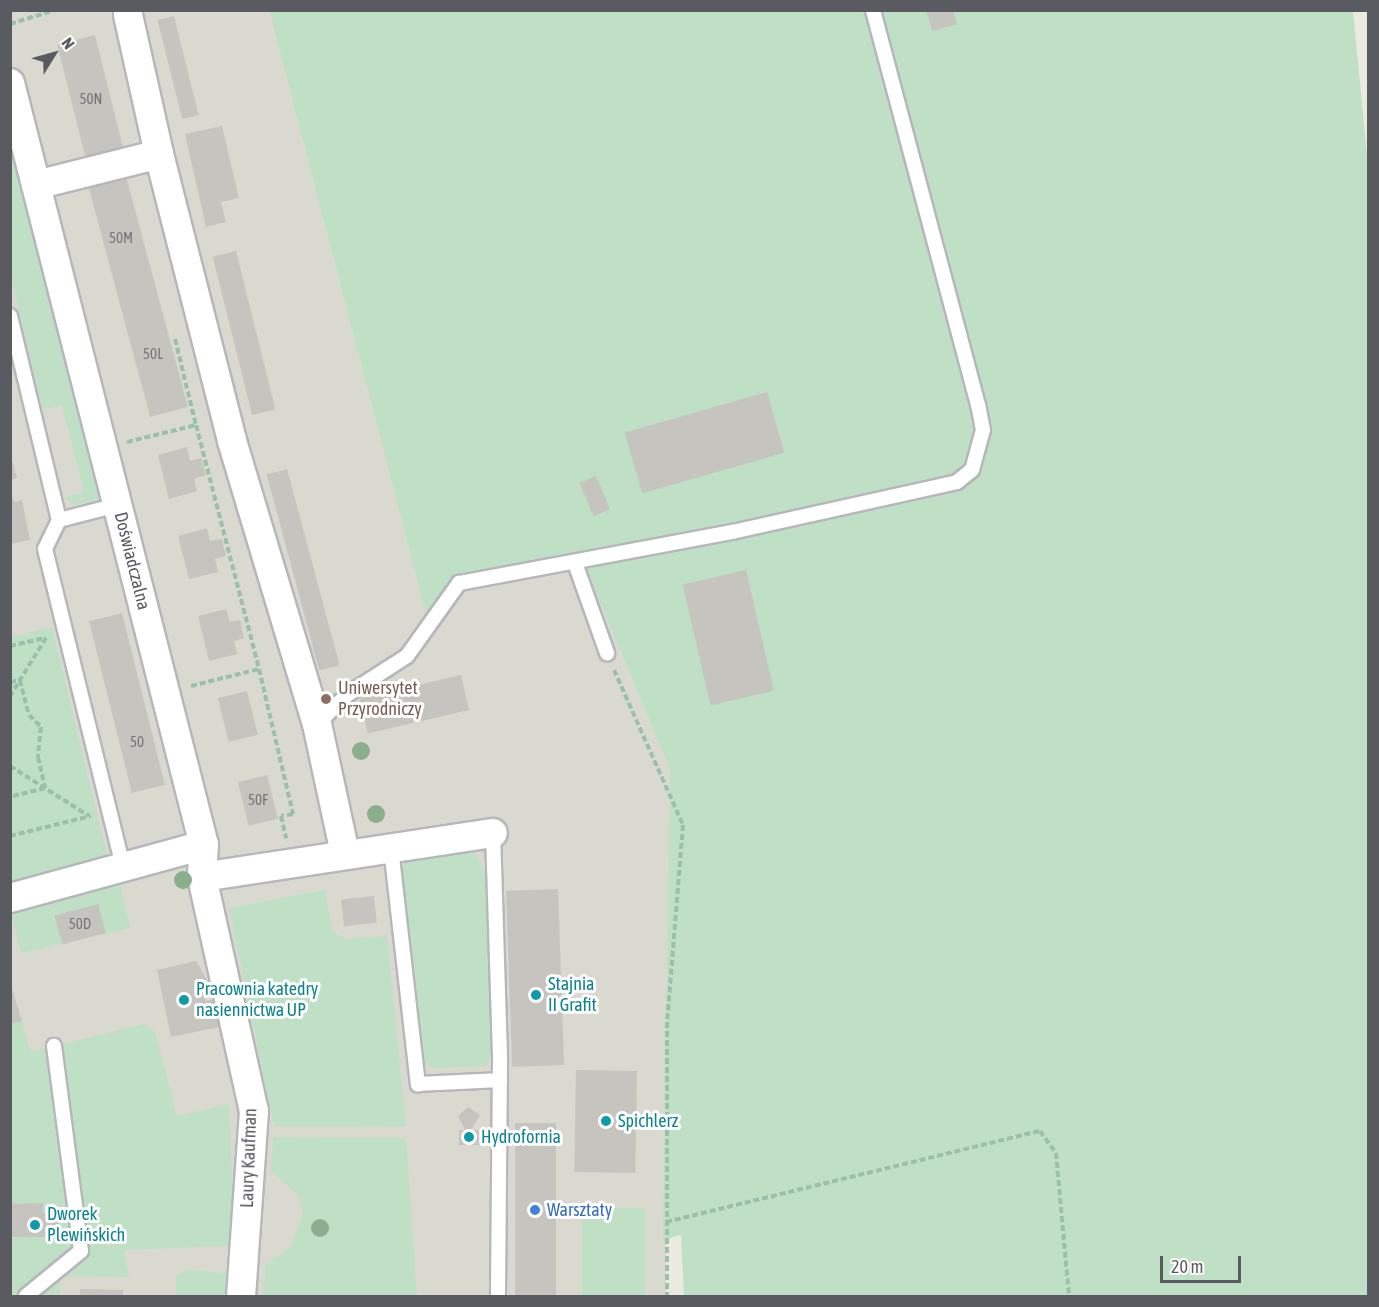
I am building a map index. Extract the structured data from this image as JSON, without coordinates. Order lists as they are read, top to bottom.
{
  "streets": {
    "street": ["Doświadczalna", "Laury Kaufman"]
  },
  "crossings": [
    ["Doświadczalna", "Laury Kaufman"]
  ],
  "places": [
    "Uniwersytet Przyrodniczy",
    "Stajnia II Grafit",
    "Pracownia katedry nasiennictwa UP",
    "Spichlerz",
    "Hydrofornia",
    "Warsztaty",
    "Dworek Plewińskich"
  ],
  "house_numbers": [
    "50N",
    "50M",
    "50L",
    "50",
    "50F",
    "50D"
  ],
  "scale_bar": "20 m",
  "north": "top right"
}
